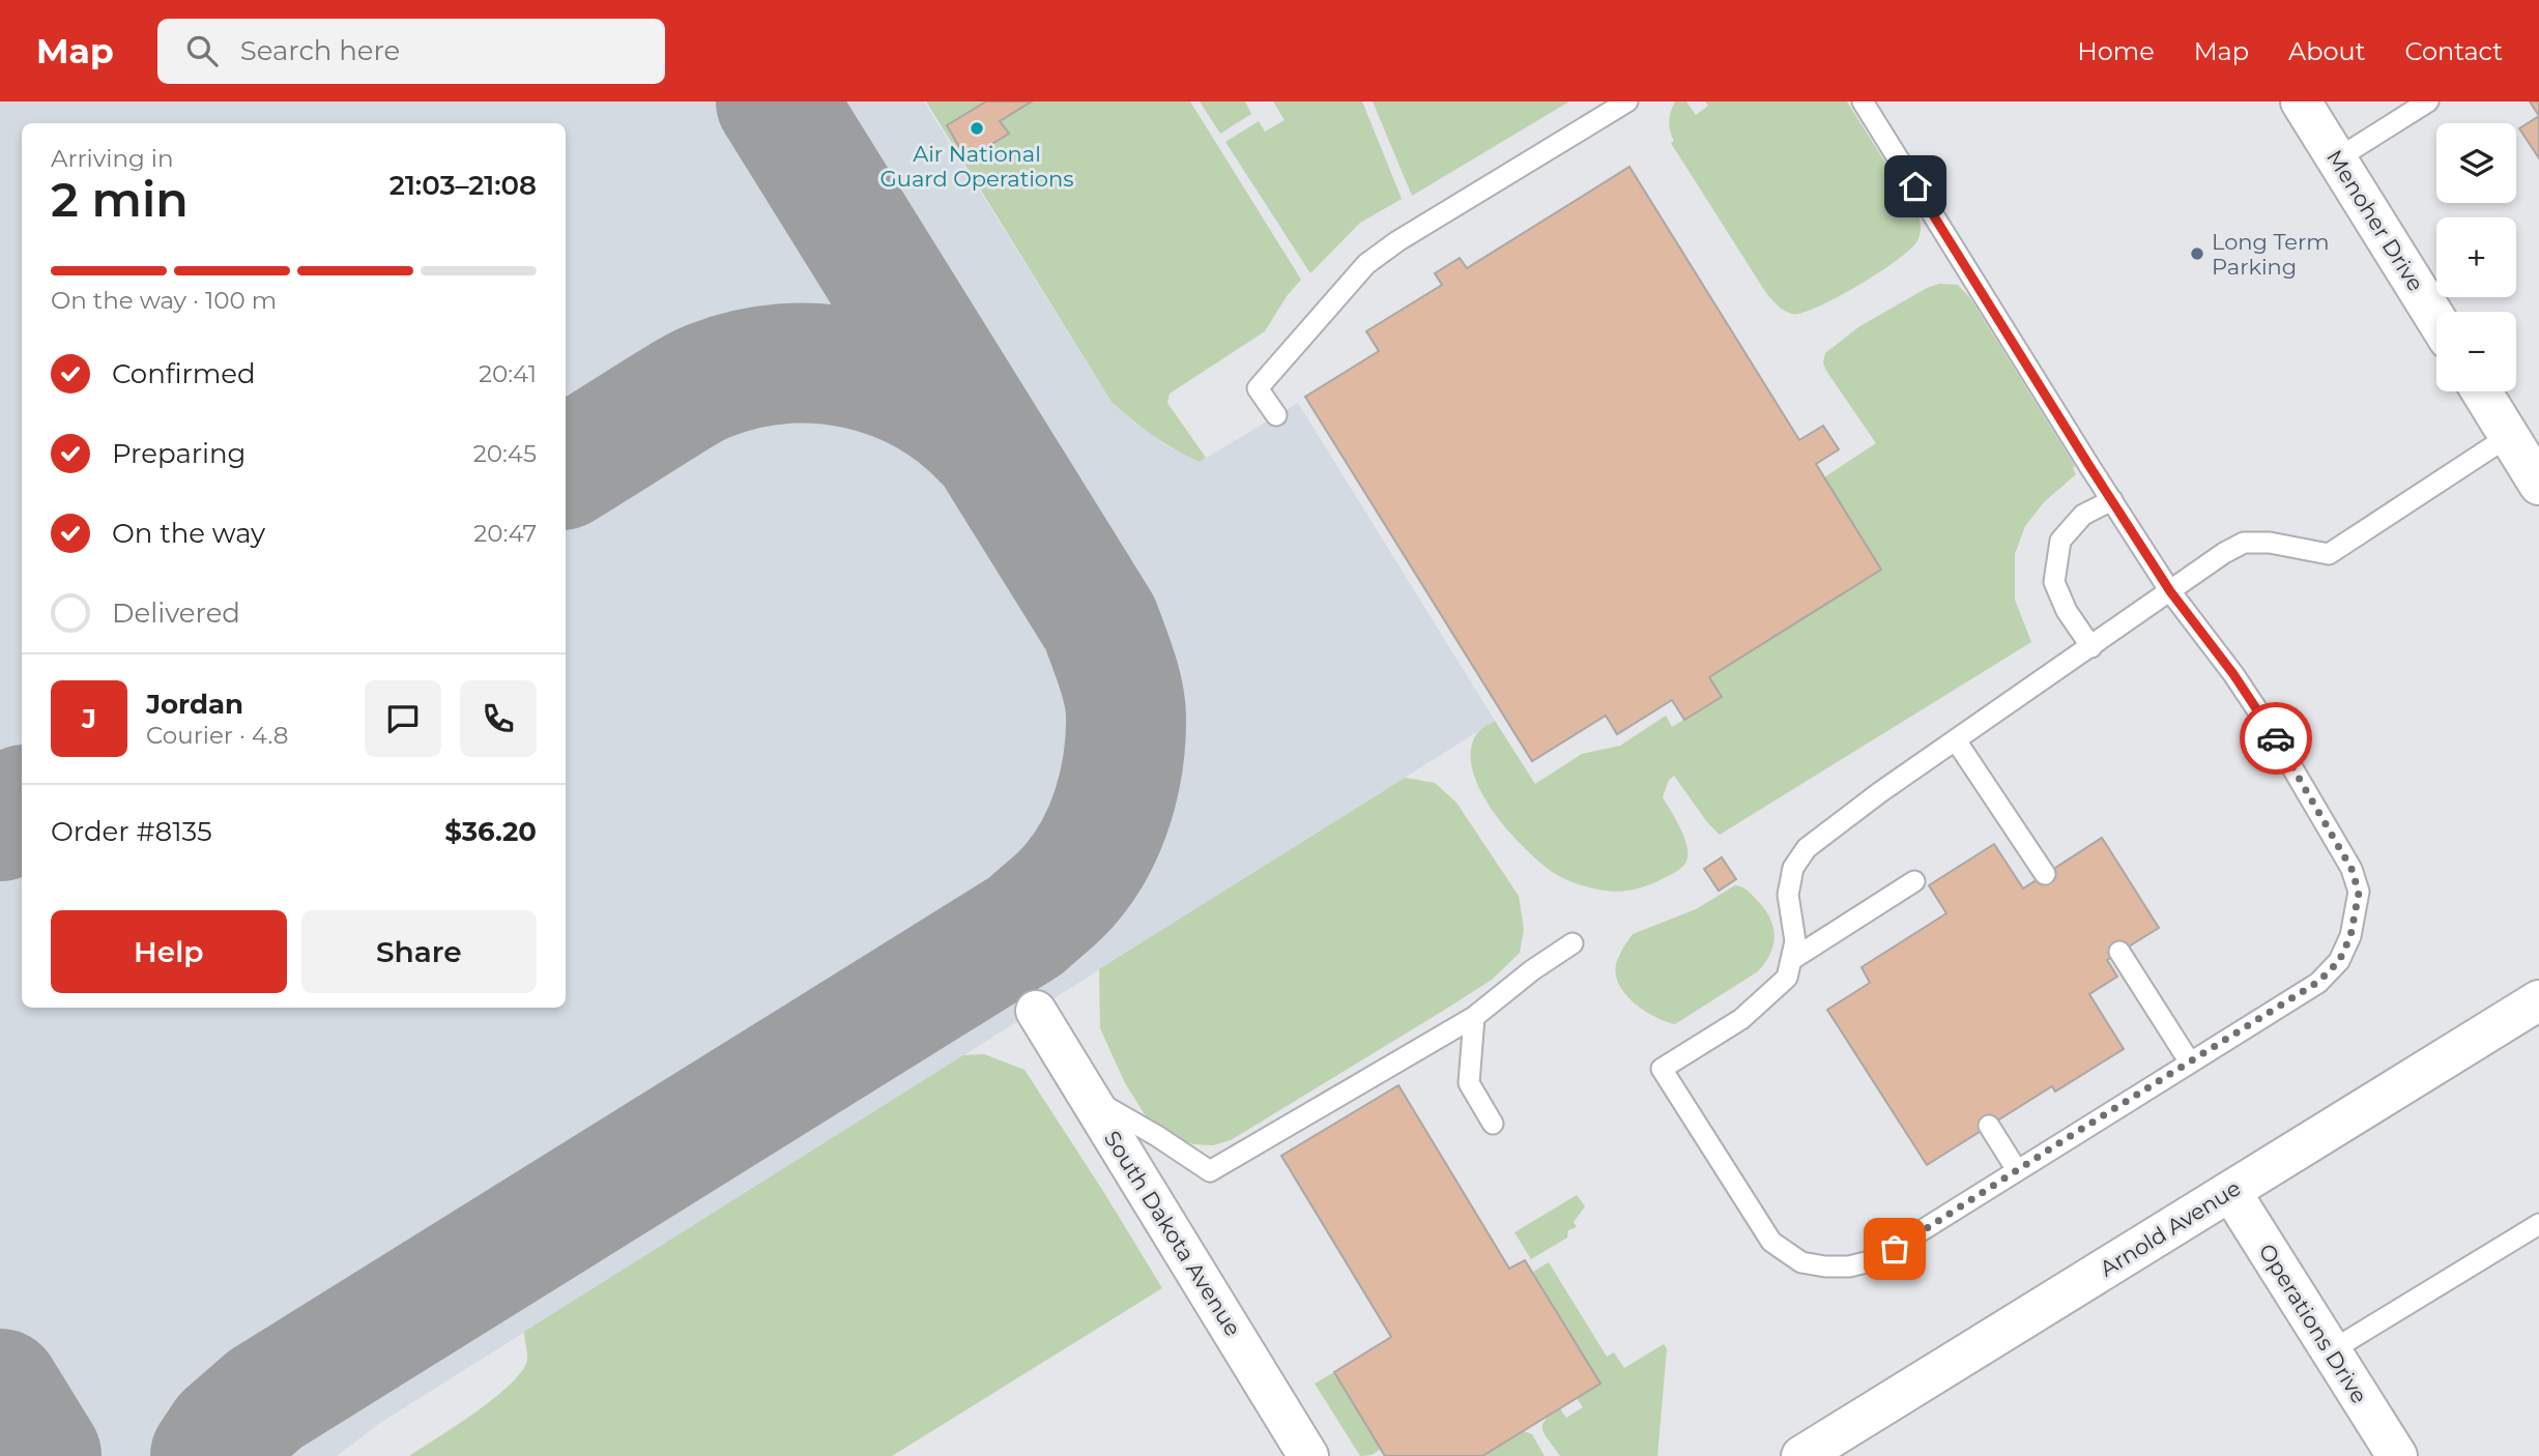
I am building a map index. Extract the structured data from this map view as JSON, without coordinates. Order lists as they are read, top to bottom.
{
  "streets": {
    "street": [
      "Menoher Drive",
      "Arnold Avenue",
      "South Dakota Avenue",
      "Operations Drive"
    ]
  },
  "crossings": [
    ["Arnold Avenue", "Operations Drive"]
  ],
  "places": ["Air National Guard Operations", "Long Term Parking"],
  "page": {
    "header": "Map",
    "search": "Search here",
    "nav": [
      "Home",
      "Map",
      "About",
      "Contact"
    ],
    "map_buttons": ["+", "−"],
    "heading": ["2 min", "Arriving in", "21:03–21:08"],
    "panel": [
      "Jordan",
      "Courier · 4.8",
      "Order #8135",
      "$36.20"
    ],
    "bar": "On the way · 100 m",
    "list": [
      ["Confirmed", "20:41"],
      ["Preparing", "20:45"],
      ["On the way", "20:47"],
      "Delivered"
    ],
    "round": "J",
    "buttons": ["Help", "Share"]
  }
}
